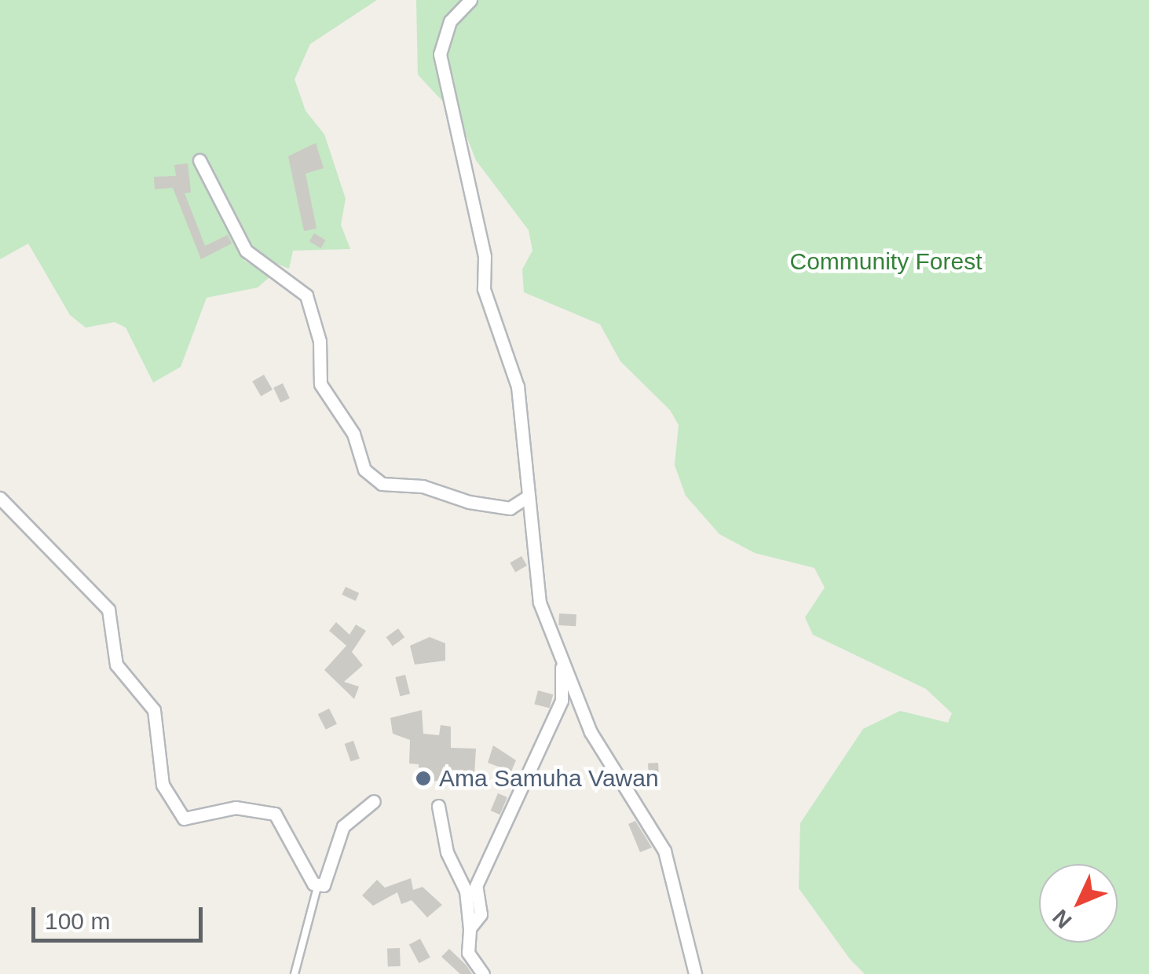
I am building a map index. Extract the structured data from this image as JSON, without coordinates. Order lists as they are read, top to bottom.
{
  "parks": ["Community Forest"],
  "places": ["Ama Samuha Vawan"],
  "scale_bar": "100 m",
  "north": "bottom left"
}
